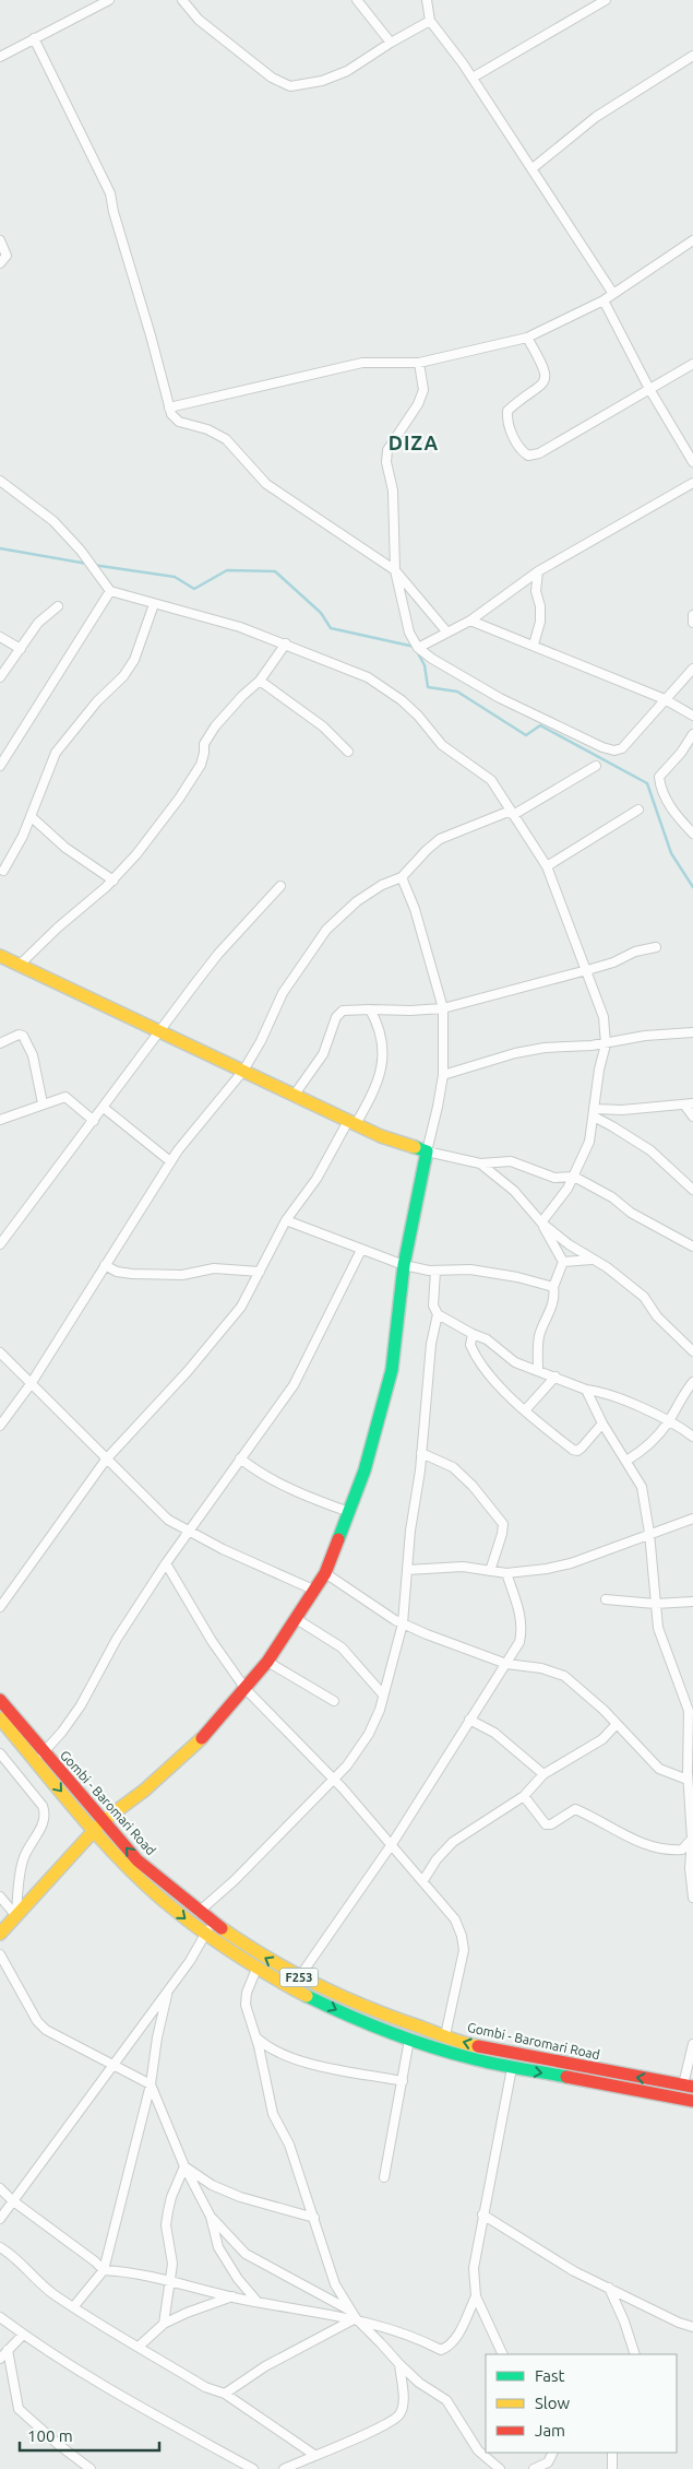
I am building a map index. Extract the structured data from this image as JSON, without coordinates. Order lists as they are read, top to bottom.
{
  "streets": {
    "main road": ["Gombi - Baromari Road", "F253"]
  },
  "districts": ["DIZA"],
  "legend": ["Fast", "Slow", "Jam"],
  "scale_bar": "100 m"
}
